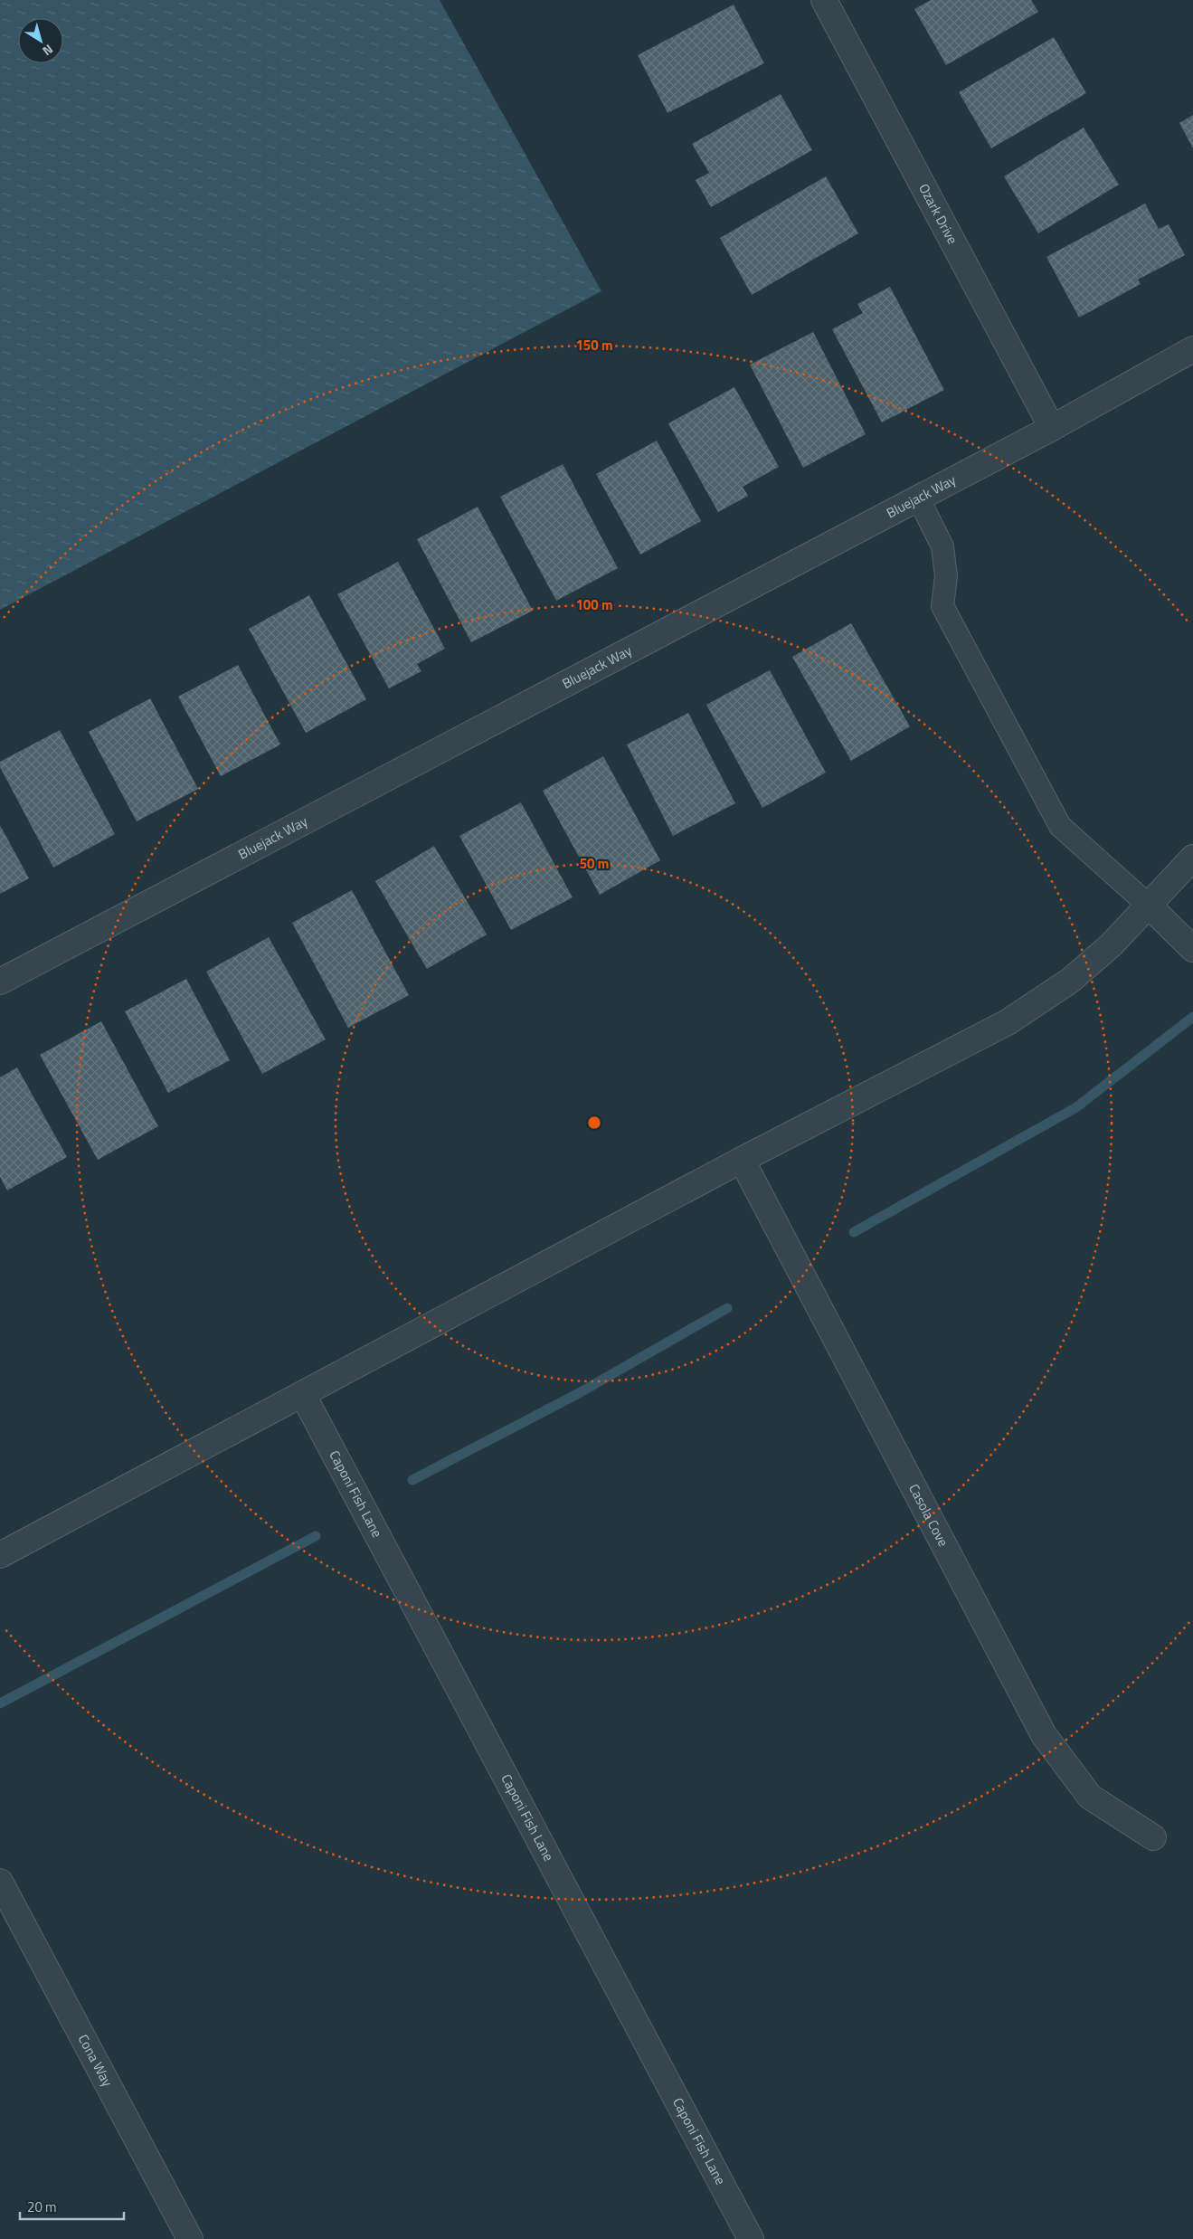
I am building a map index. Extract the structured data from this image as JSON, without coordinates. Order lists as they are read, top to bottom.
{
  "streets": {
    "street": [
      "Ozark Drive",
      "Bluejack Way",
      "Caponi Fish Lane",
      "Casola Cove",
      "Cona Way"
    ]
  },
  "crossings": [
    ["Ozark Drive", "Bluejack Way"]
  ],
  "scale_bar": "20 m",
  "north": "bottom right",
  "rings": ["150 m", "100 m", "50 m"]
}
